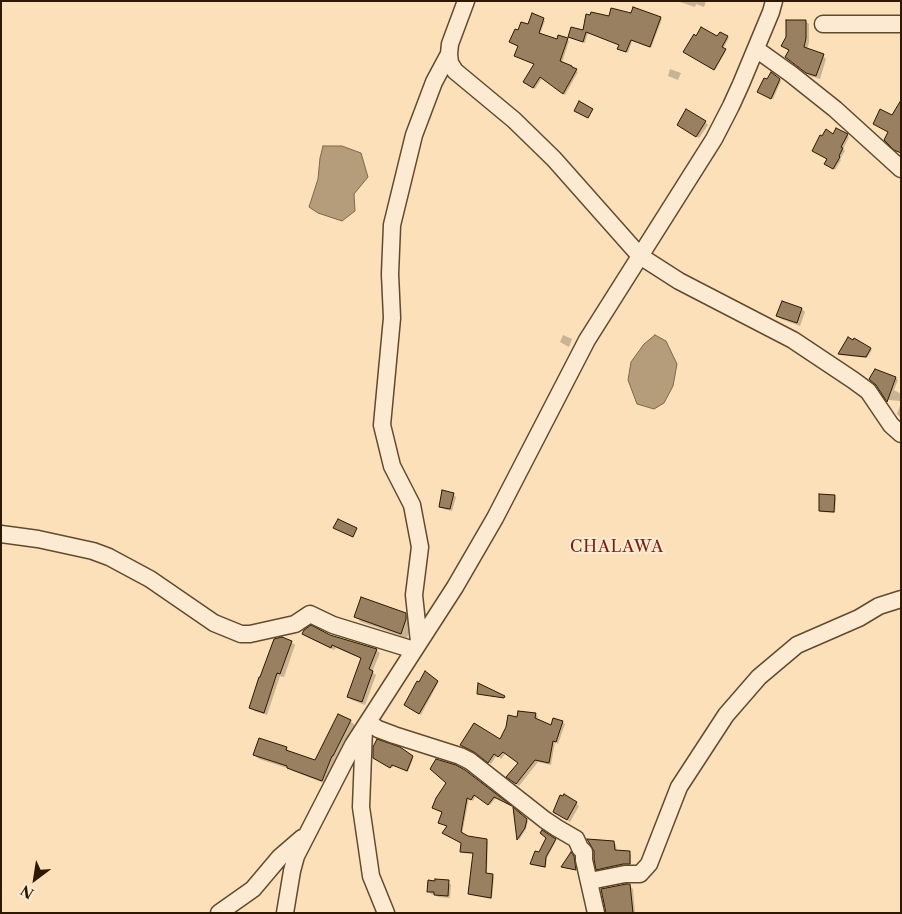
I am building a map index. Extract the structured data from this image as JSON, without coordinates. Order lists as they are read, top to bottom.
{
  "districts": ["CHALAWA"],
  "north": "bottom left"
}
